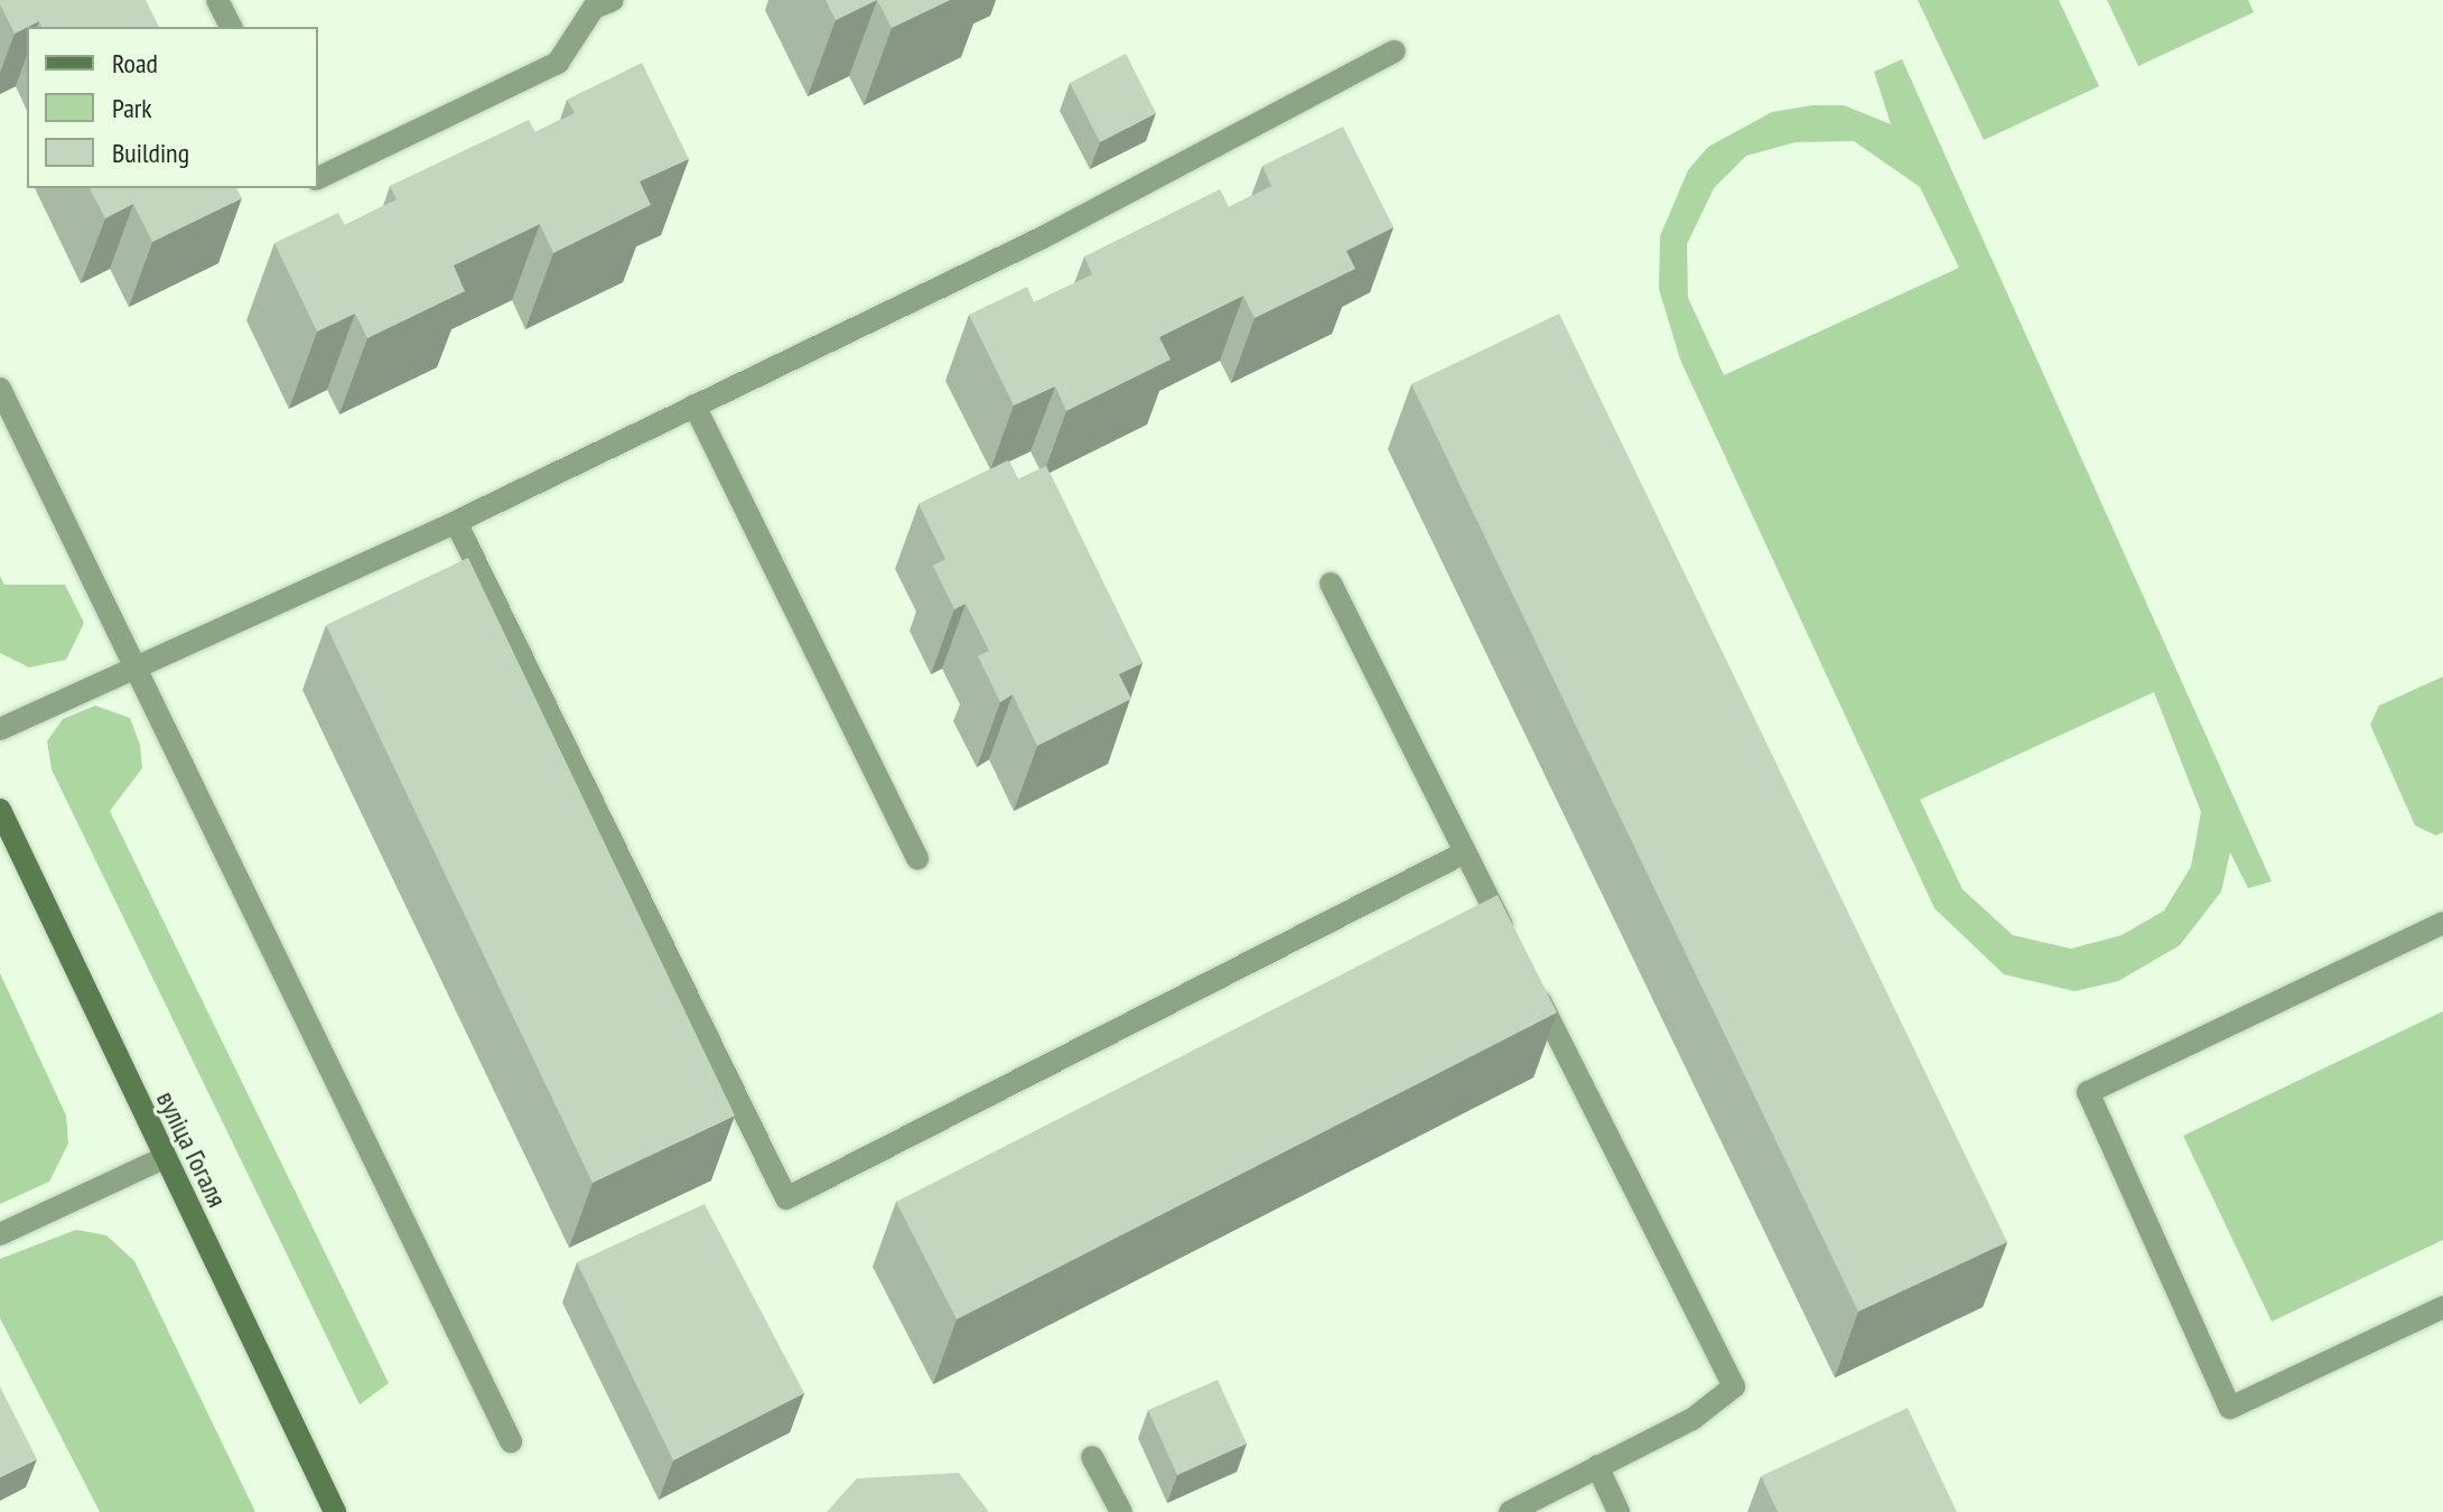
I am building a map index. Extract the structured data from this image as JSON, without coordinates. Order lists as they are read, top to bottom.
{
  "streets": {
    "main road": ["вуліца Гогаля"]
  },
  "legend": ["Road", "Park", "Building"]
}
